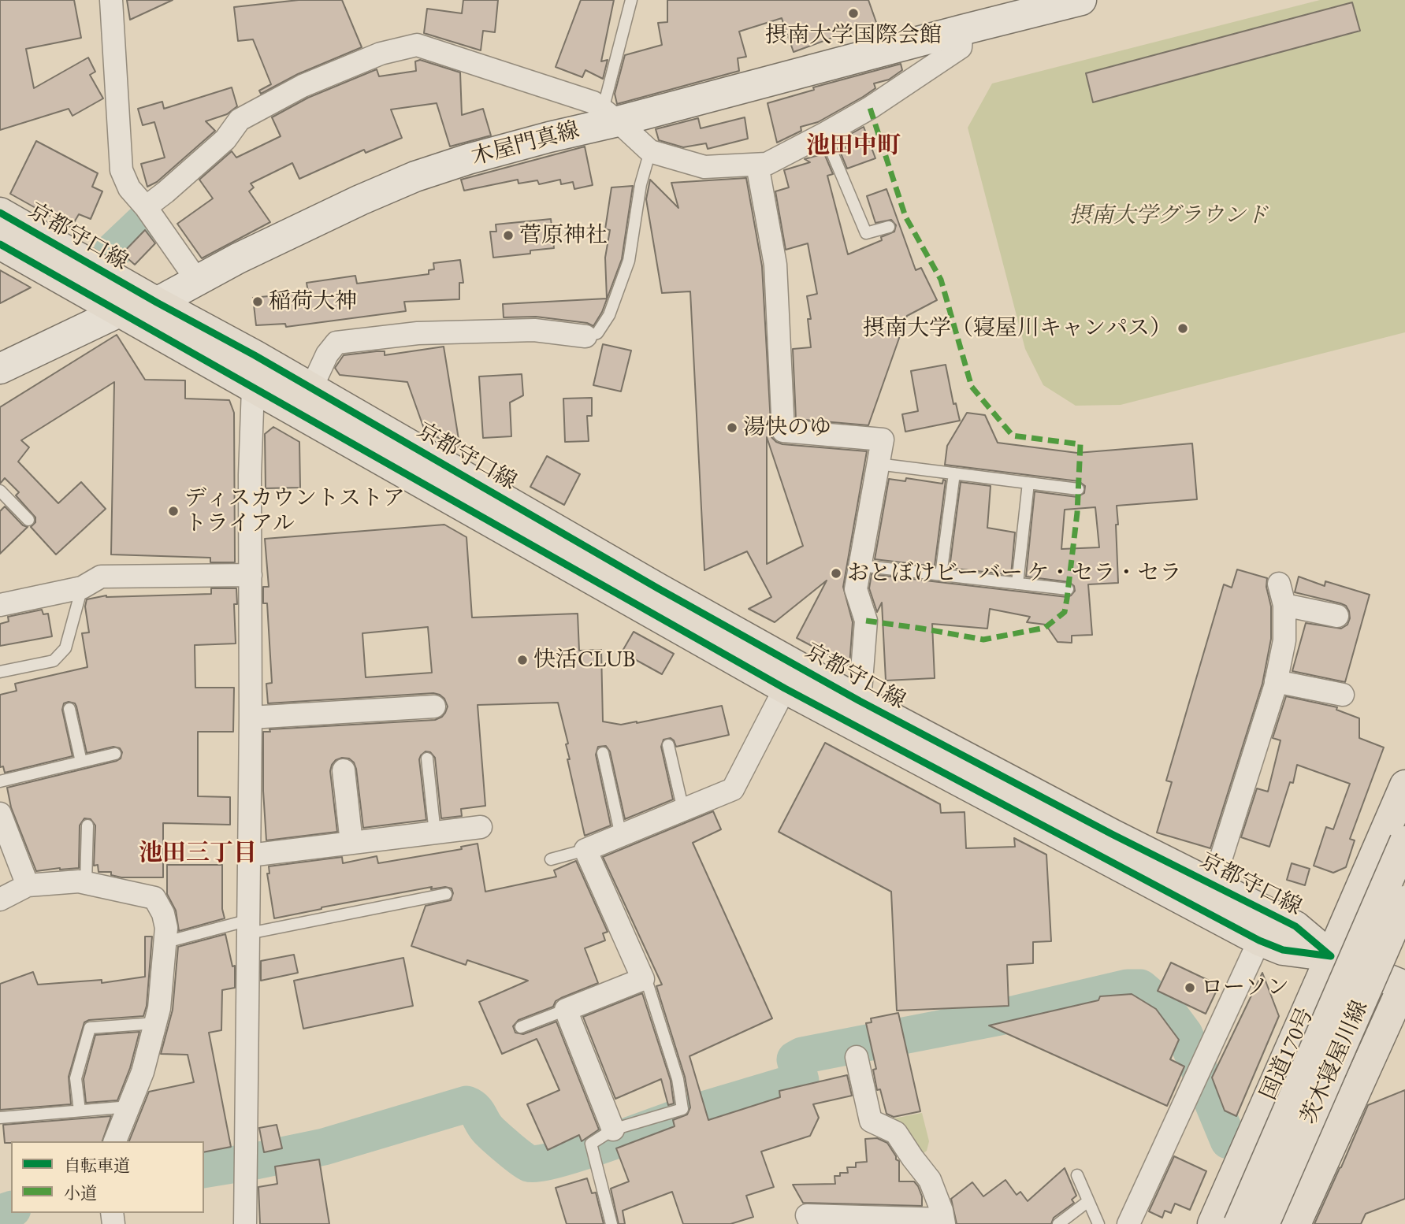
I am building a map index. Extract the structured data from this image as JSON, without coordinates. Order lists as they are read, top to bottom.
{
  "streets": {
    "main road": [
      "木屋門真線",
      "京都守口線",
      "国道170号",
      "茨木寝屋川線"
    ]
  },
  "crossings": [
    ["木屋門真線", "京都守口線"],
    ["京都守口線", "国道170号"]
  ],
  "districts": ["池田中町", "池田三丁目"],
  "parks": ["摂南大学グラウンド"],
  "places": [
    "摂南大学国際会館",
    "菅原神社",
    "稲荷大神",
    "摂南大学（寝屋川キャンパス）",
    "湯快のゆ",
    "ディスカウントストア トライアル",
    "おとぼけビーバー ケ・セラ・セラ",
    "快活CLUB",
    "ローソン"
  ],
  "legend": ["自転車道", "小道"]
}
